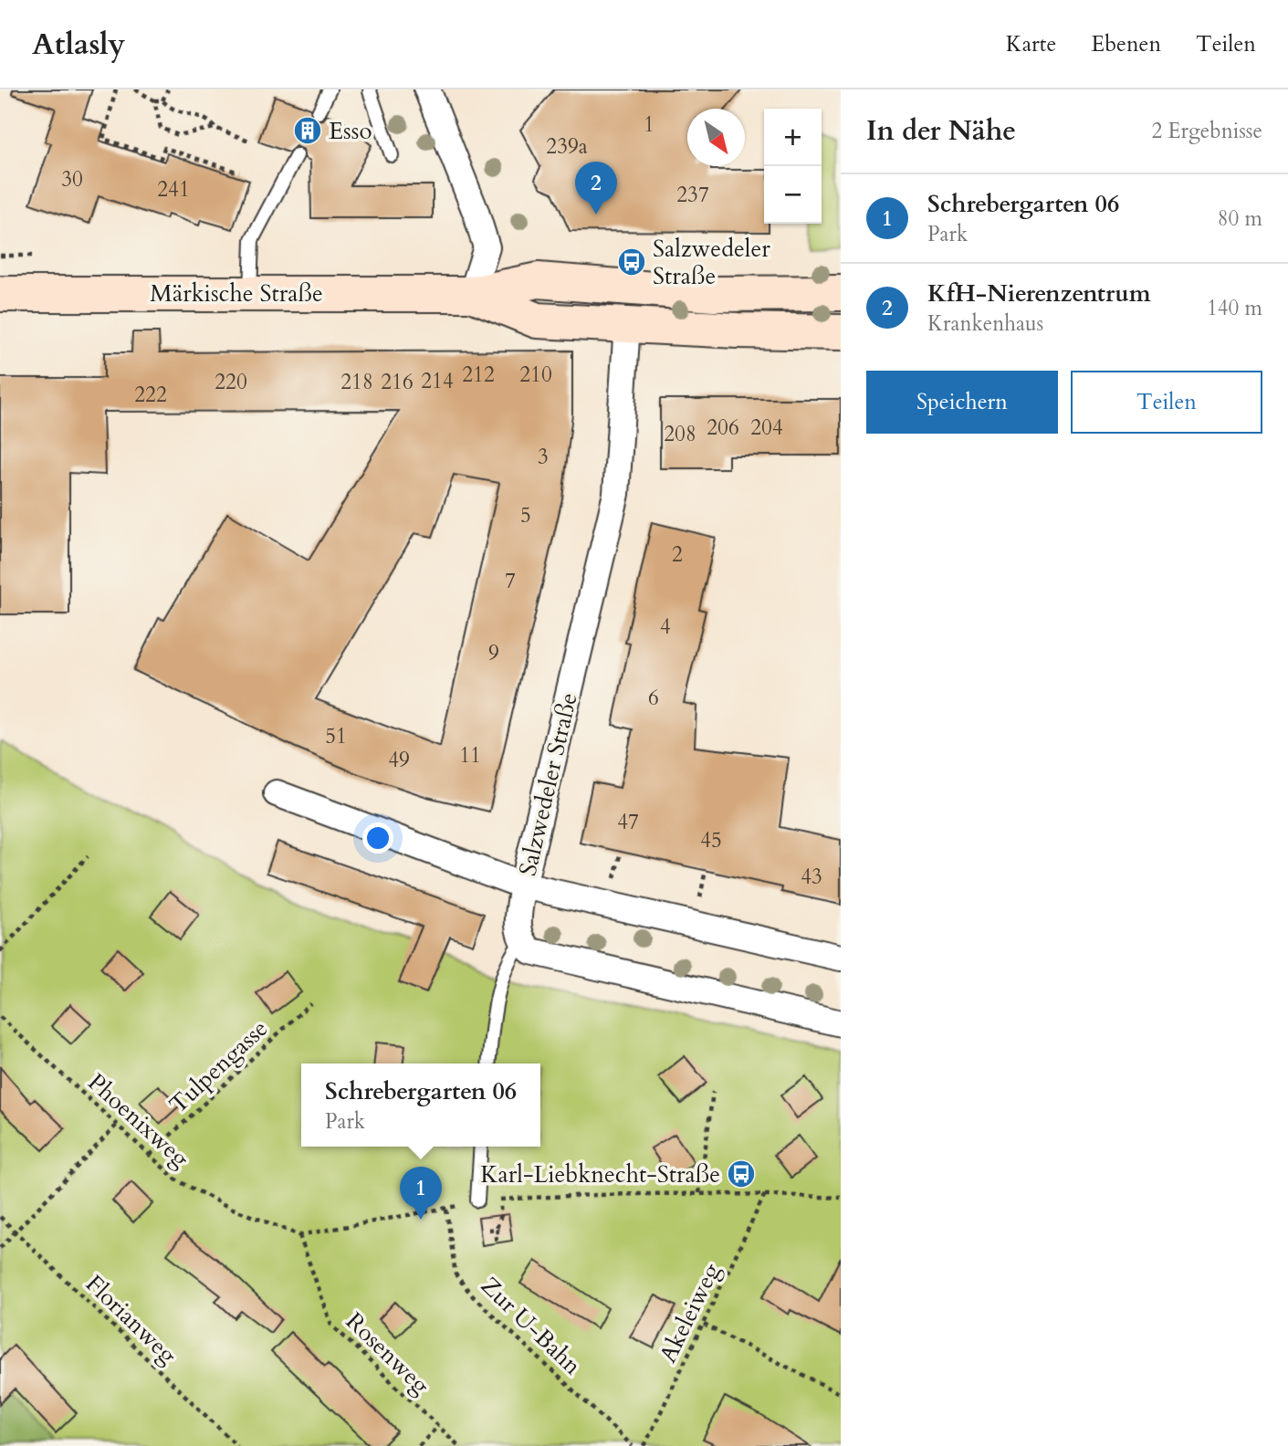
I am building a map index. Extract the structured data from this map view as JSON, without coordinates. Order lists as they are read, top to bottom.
{
  "streets": {
    "main road": ["Märkische Straße"],
    "street": ["Salzwedeler Straße"],
    "path": [
      "Tulpengasse",
      "Phoenixweg",
      "Akeleiweg",
      "Florianweg",
      "Zur U-Bahn",
      "Rosenweg"
    ]
  },
  "crossings": [
    ["Märkische Straße", "Salzwedeler Straße"],
    ["Tulpengasse", "Phoenixweg"],
    ["Phoenixweg", "Rosenweg"]
  ],
  "places": {
    "building": ["Esso"],
    "bus stop": ["Salzwedeler Straße", "Karl-Liebknecht-Straße"]
  },
  "house_numbers": [
    "1",
    "239a",
    "30",
    "241",
    "237",
    "212",
    "210",
    "214",
    "220",
    "218",
    "216",
    "222",
    "206",
    "204",
    "208",
    "3",
    "5",
    "2",
    "7",
    "4",
    "9",
    "6",
    "51",
    "11",
    "49",
    "47",
    "45",
    "43"
  ],
  "north": "bottom right",
  "page": {
    "header": "Atlasly",
    "nav": ["Karte", "Ebenen", "Teilen"],
    "heading": ["In der Nähe", "2 Ergebnisse"],
    "map_buttons": ["+", "−"],
    "pins": ["2", "1"],
    "list": [
      {
        "mark": "1",
        "name": "Schrebergarten 06",
        "note": "Park",
        "value": "80 m"
      },
      {
        "mark": "2",
        "name": "KfH-Nierenzentrum",
        "note": "Krankenhaus",
        "value": "140 m"
      }
    ],
    "buttons": ["Speichern", "Teilen"],
    "popup": ["Schrebergarten 06", "Park"]
  }
}
